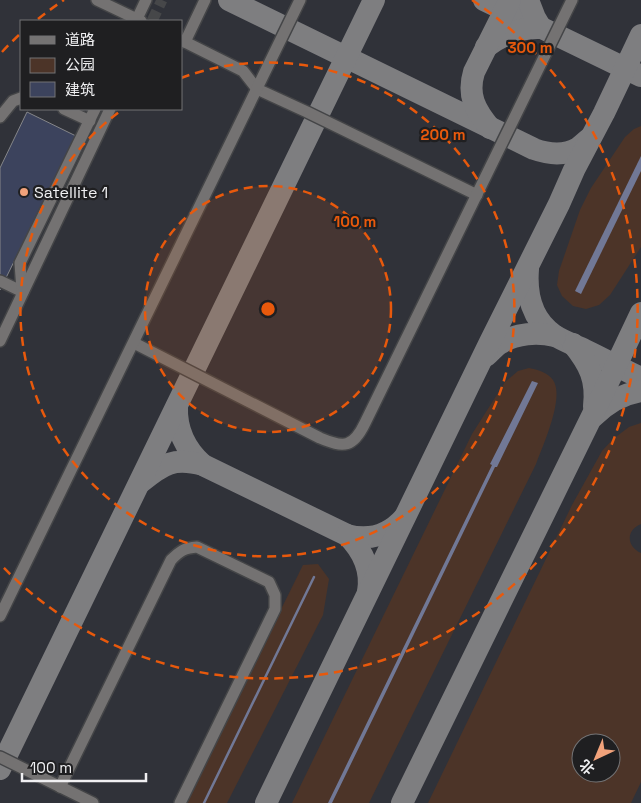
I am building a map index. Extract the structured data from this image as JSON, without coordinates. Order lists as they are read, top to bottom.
{
  "places": ["Satellite 1"],
  "legend": ["道路", "公园", "建筑"],
  "scale_bar": "100 m",
  "north": "bottom left",
  "rings": ["300 m", "200 m", "100 m"]
}
